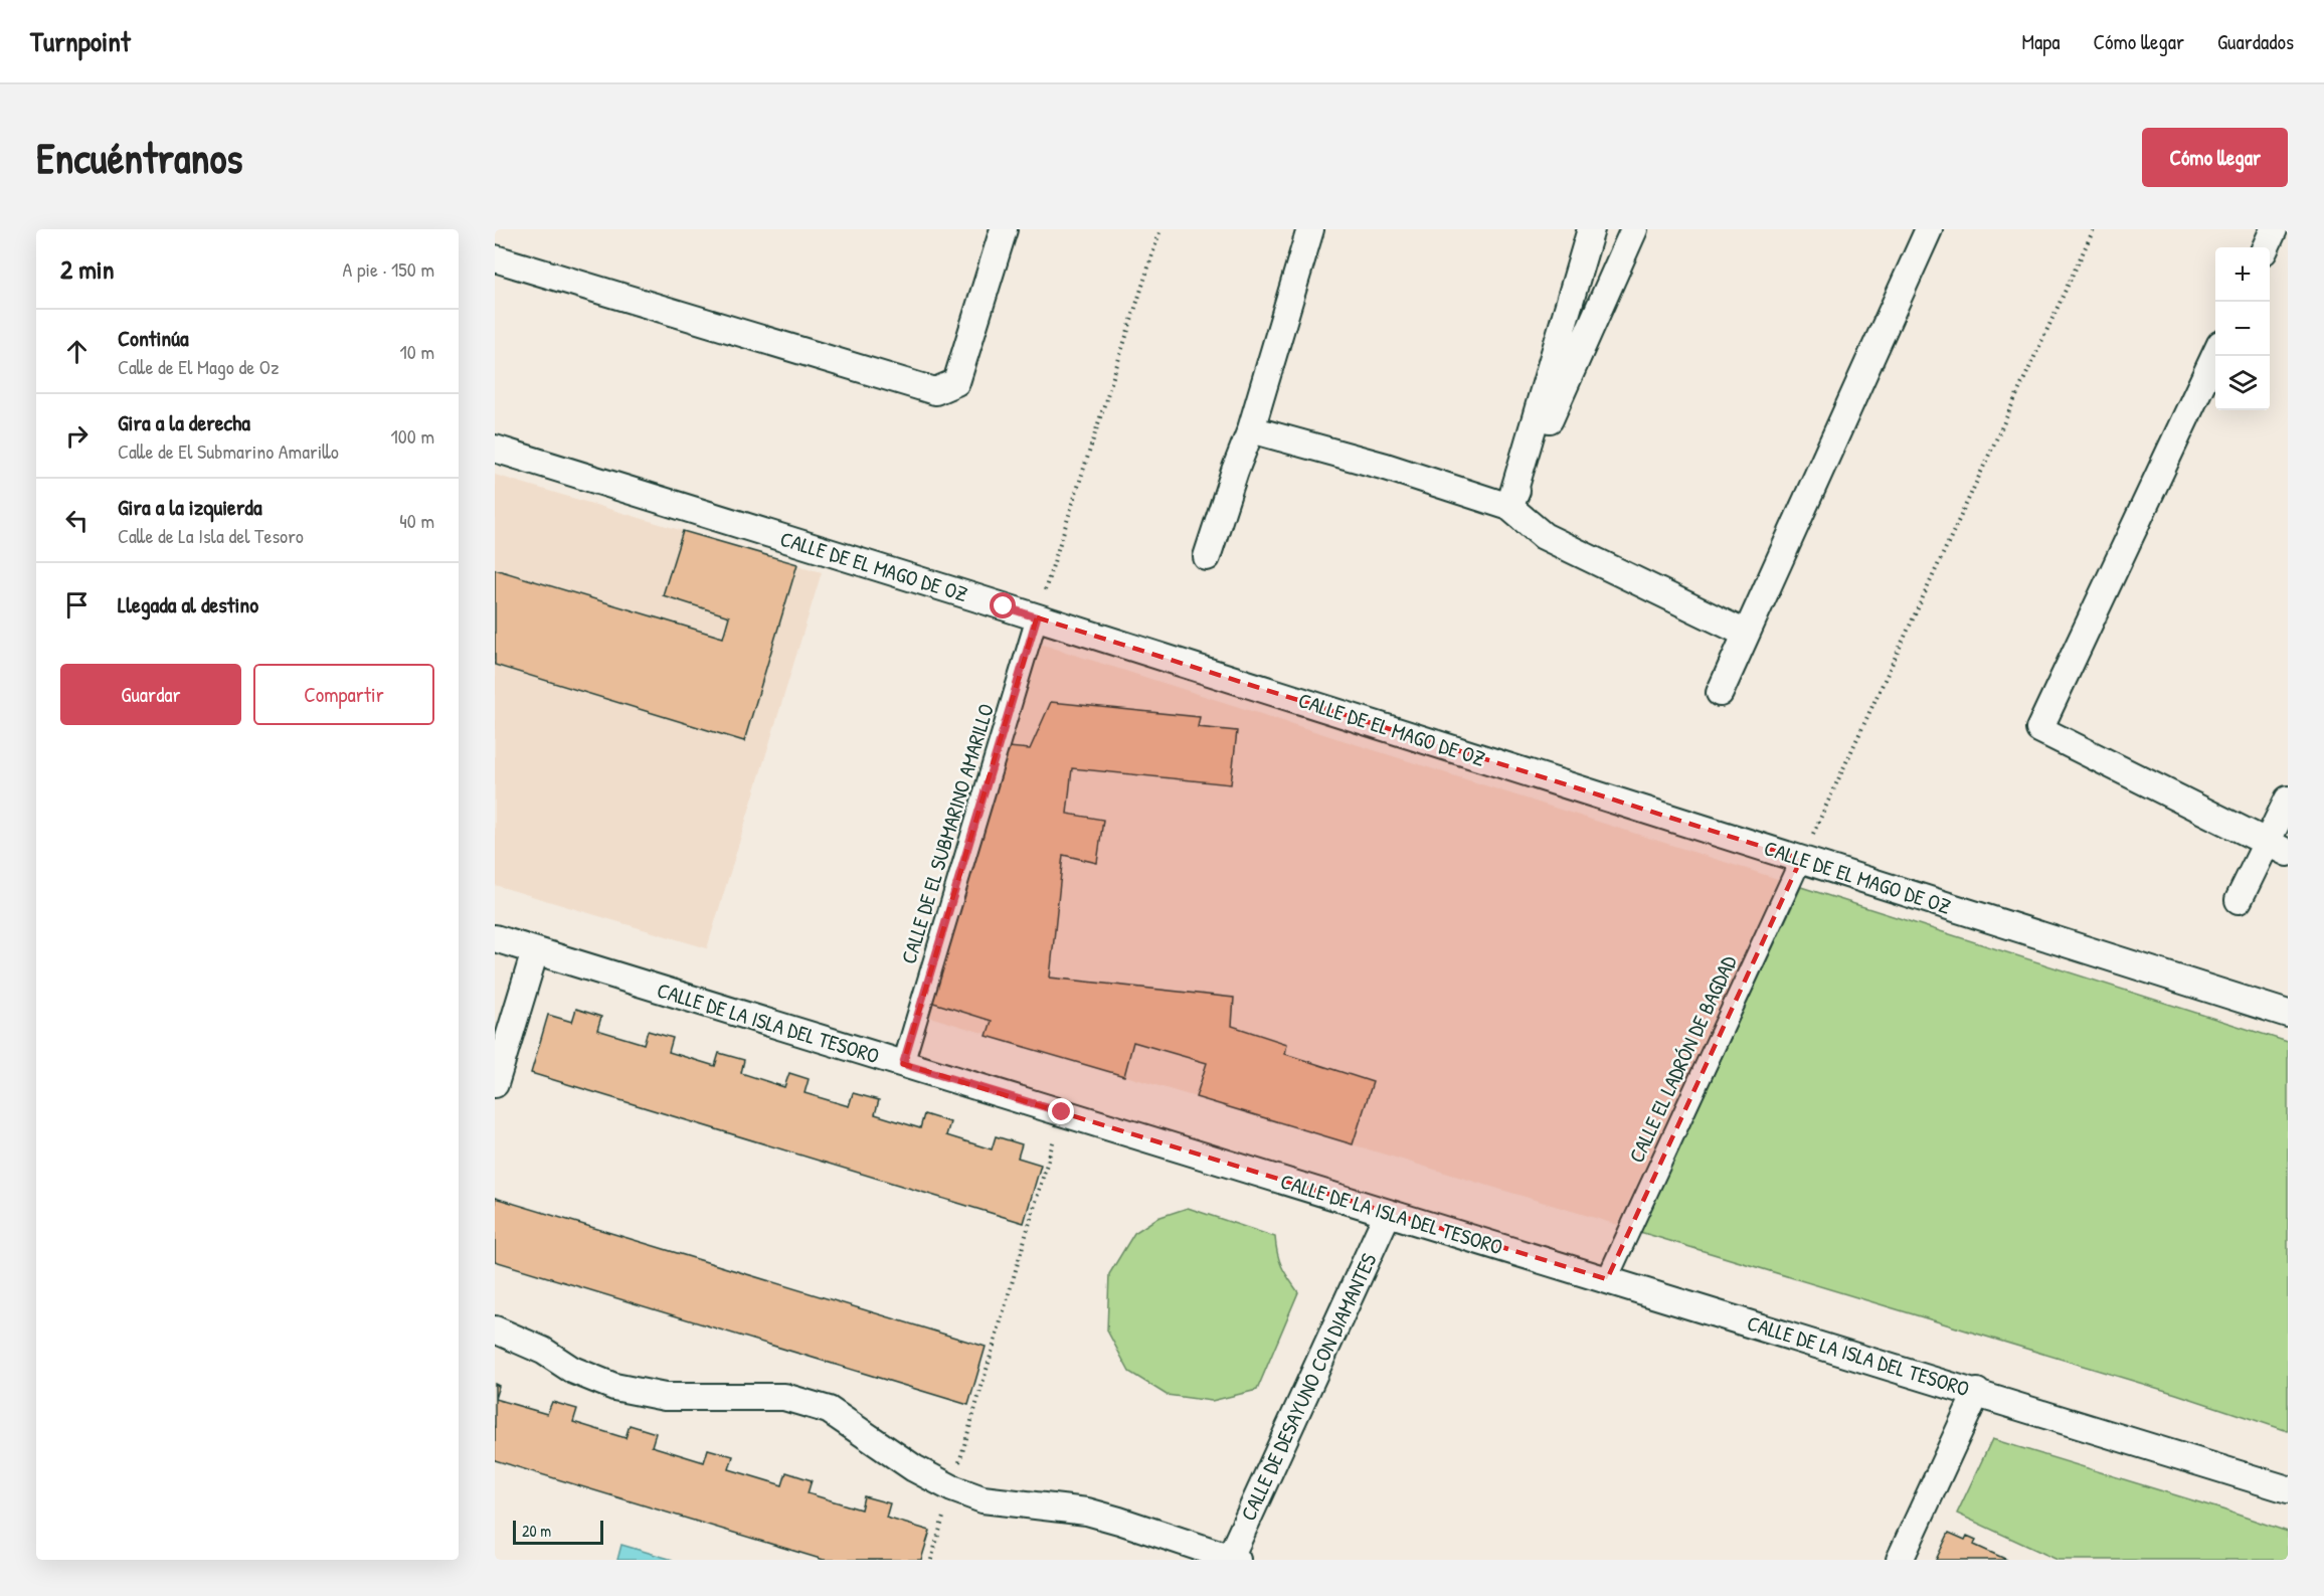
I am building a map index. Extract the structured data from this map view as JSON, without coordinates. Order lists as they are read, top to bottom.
{
  "streets": {
    "street": [
      "CALLE DE EL MAGO DE OZ",
      "CALLE DE EL SUBMARINO AMARILLO",
      "CALLE DE LA ISLA DEL TESORO",
      "CALLE EL LADRÓN DE BAGDAD",
      "CALLE DE DESAYUNO CON DIAMANTES"
    ]
  },
  "crossings": [
    ["CALLE DE EL MAGO DE OZ", "CALLE DE EL SUBMARINO AMARILLO"],
    ["CALLE DE EL MAGO DE OZ", "CALLE EL LADRÓN DE BAGDAD"],
    ["CALLE DE EL SUBMARINO AMARILLO", "CALLE DE LA ISLA DEL TESORO"],
    ["CALLE DE LA ISLA DEL TESORO", "CALLE EL LADRÓN DE BAGDAD"],
    ["CALLE DE LA ISLA DEL TESORO", "CALLE DE DESAYUNO CON DIAMANTES"]
  ],
  "scale_bar": "20 m",
  "page": {
    "header": "Turnpoint",
    "nav": ["Mapa", "Cómo llegar", "Guardados"],
    "buttons": [
      "Cómo llegar",
      ["Guardar", "Compartir"]
    ],
    "title": "Encuéntranos",
    "heading": ["2 min", "A pie · 150 m"],
    "map_buttons": ["+", "−"],
    "list": [
      ["Continúa", "Calle de El Mago de Oz", "10 m"],
      ["Gira a la derecha", "Calle de El Submarino Amarillo", "100 m"],
      ["Gira a la izquierda", "Calle de La Isla del Tesoro", "40 m"],
      "Llegada al destino"
    ],
    "scale": "20 m"
  }
}
